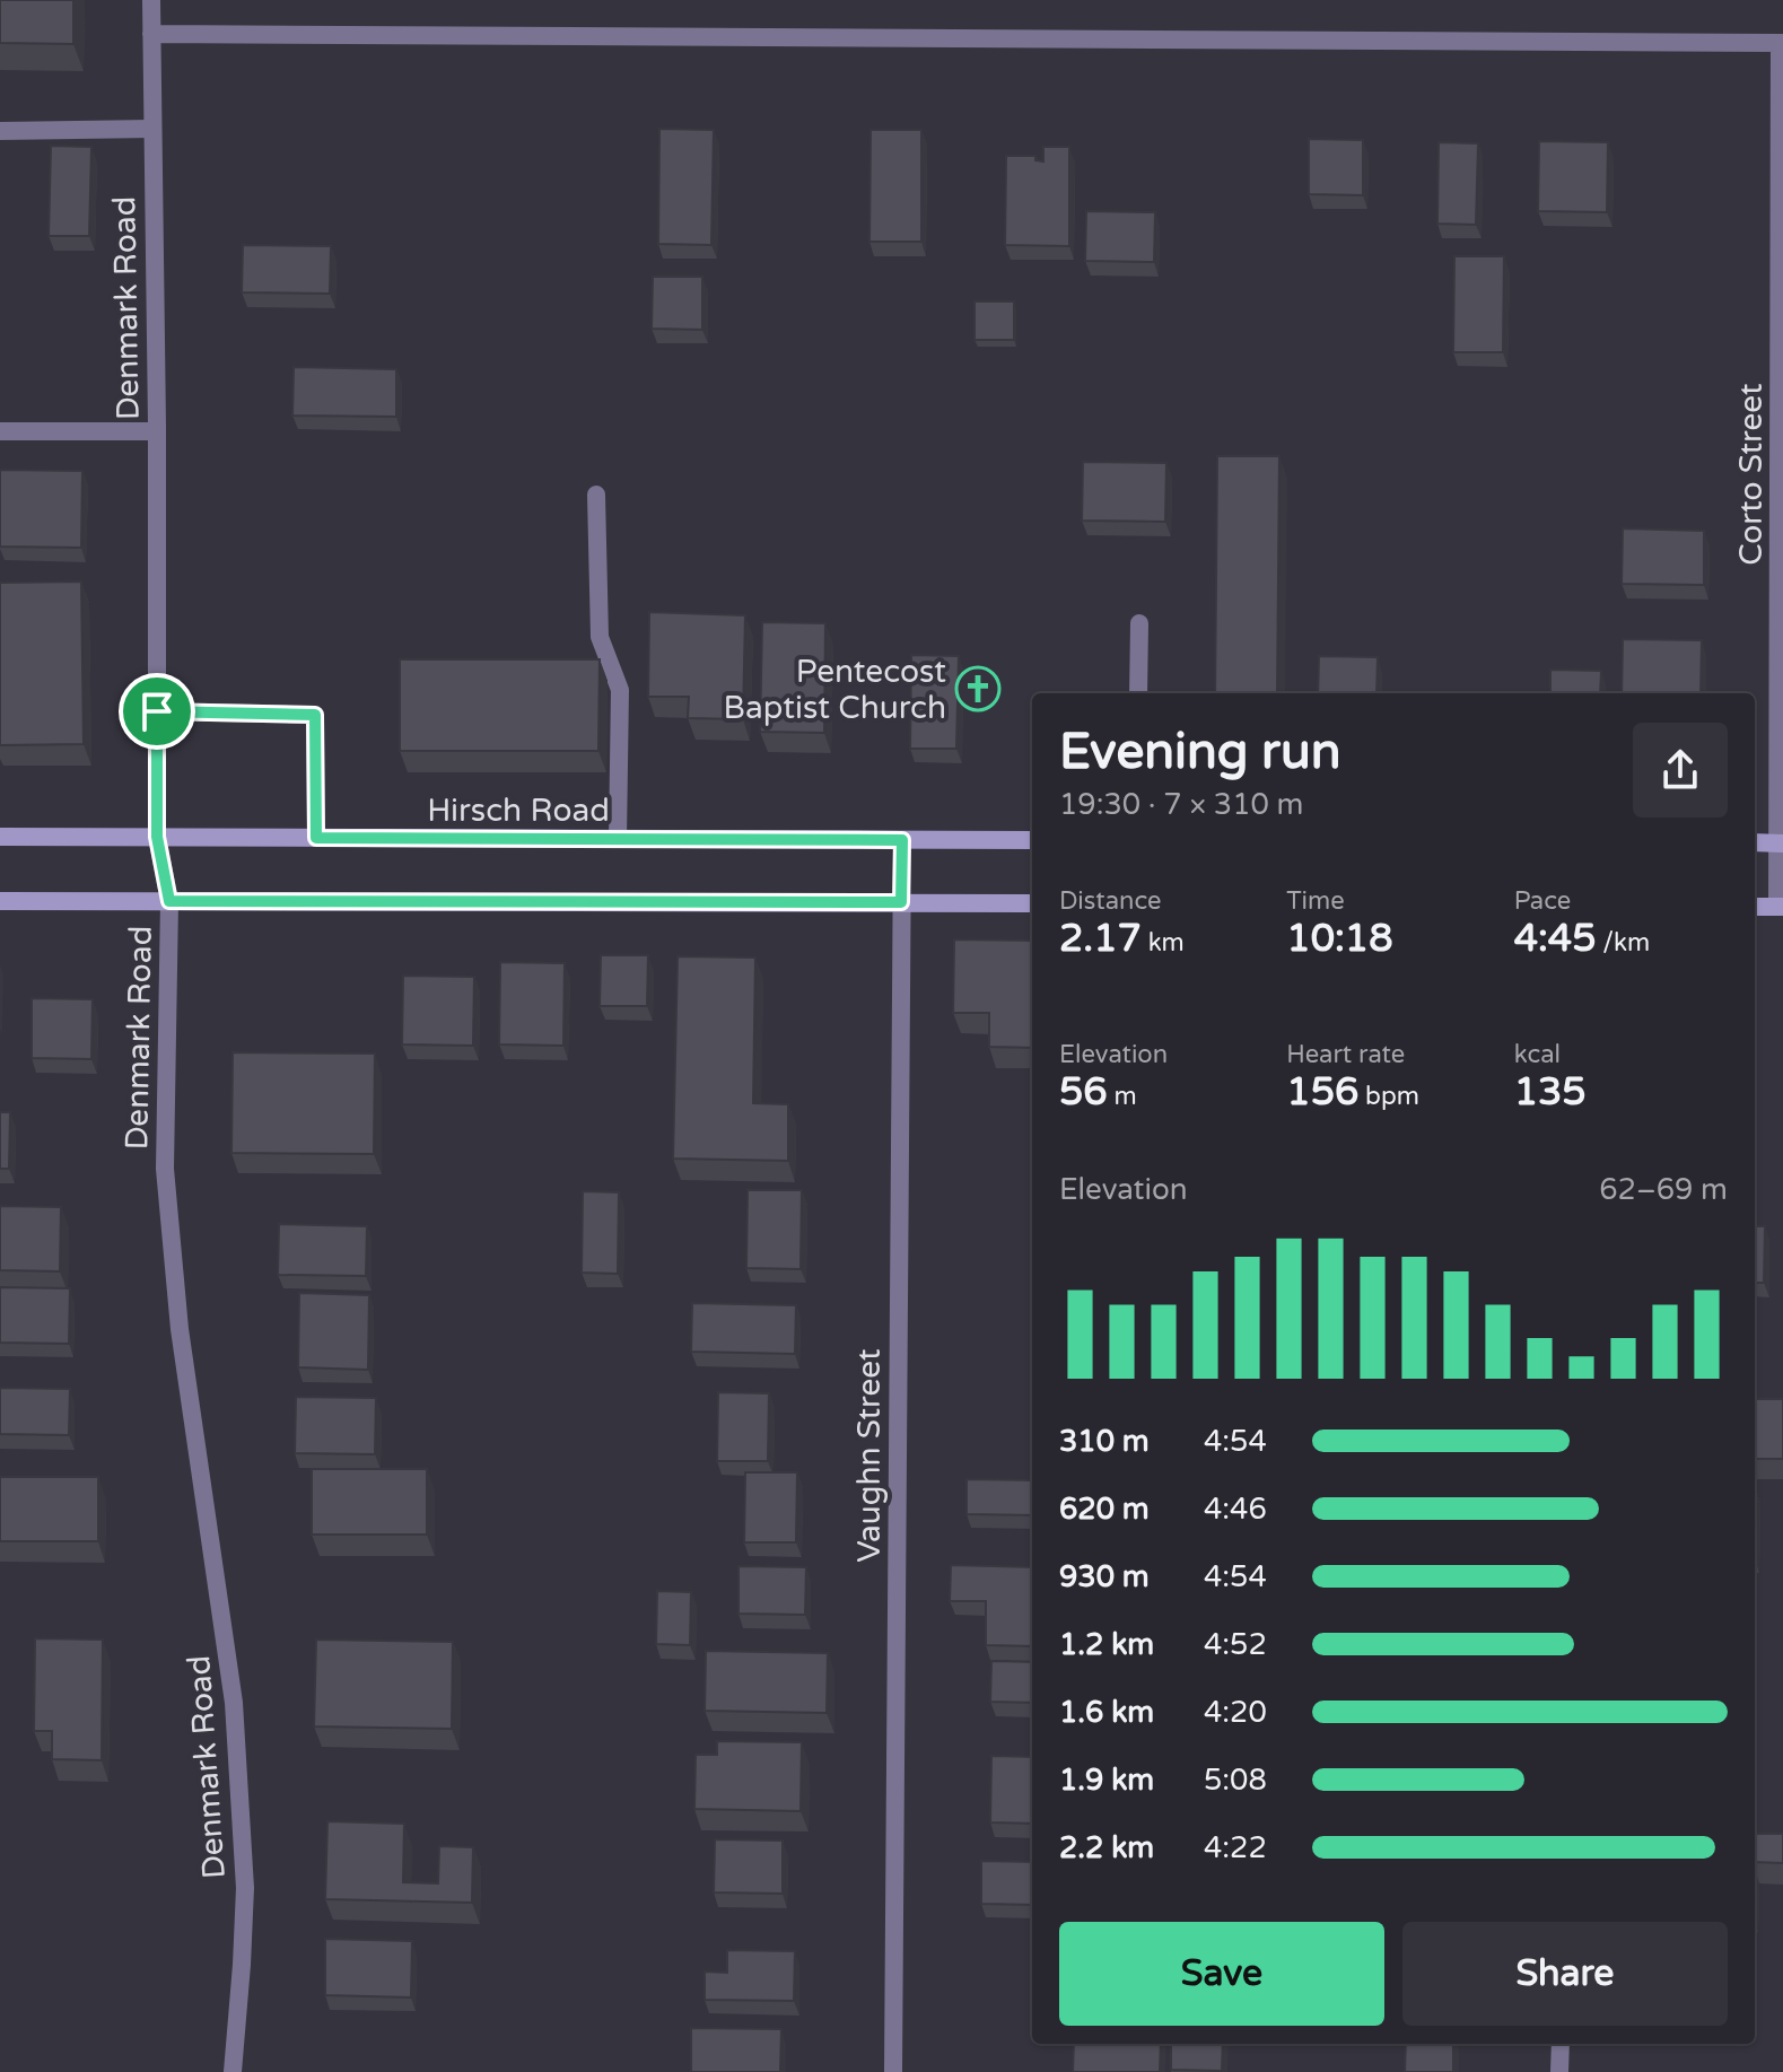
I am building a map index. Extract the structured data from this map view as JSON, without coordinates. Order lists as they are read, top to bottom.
{
  "streets": {
    "main road": ["Hirsch Road"],
    "street": ["Denmark Road", "Corto Street", "Vaughn Street"]
  },
  "crossings": [
    ["Denmark Road", "Hirsch Road"],
    ["Hirsch Road", "Vaughn Street"]
  ],
  "places": {
    "church": ["Pentecost Baptist Church"]
  },
  "page": {
    "heading": ["Evening run", "19:30 · 7 × 310 m"],
    "stats": [
      ["Distance", "2.17 km"],
      ["Time", "10:18"],
      ["Pace", "4:45 /km"],
      ["Elevation", "56 m"],
      ["Heart rate", "156 bpm"],
      ["kcal", "135"]
    ],
    "chart": ["Elevation", "62–69 m"],
    "list": [
      {
        "name": "310 m",
        "note": "4:54"
      },
      {
        "name": "620 m",
        "note": "4:46"
      },
      {
        "name": "930 m",
        "note": "4:54"
      },
      {
        "name": "1.2 km",
        "note": "4:52"
      },
      {
        "name": "1.6 km",
        "note": "4:20"
      },
      {
        "name": "1.9 km",
        "note": "5:08"
      },
      {
        "name": "2.2 km",
        "note": "4:22"
      }
    ],
    "buttons": ["Save", "Share"]
  }
}
